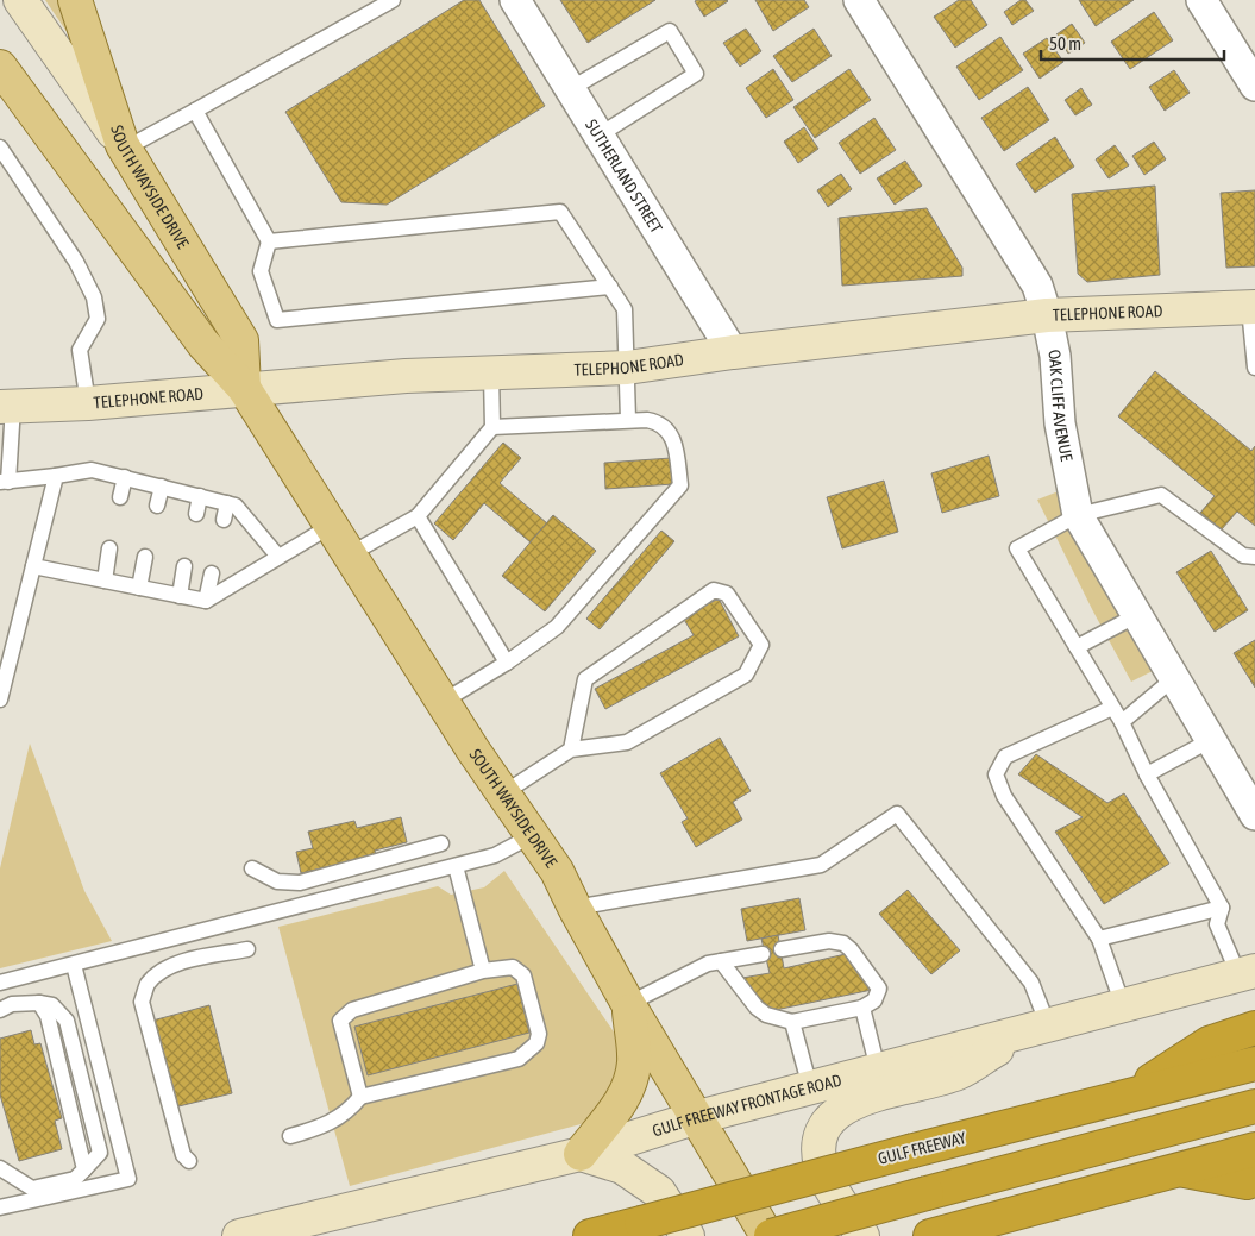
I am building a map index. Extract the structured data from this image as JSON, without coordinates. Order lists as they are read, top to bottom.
{
  "streets": {
    "highway": ["GULF FREEWAY"],
    "main road": ["SOUTH WAYSIDE DRIVE", "TELEPHONE ROAD", "GULF FREEWAY FRONTAGE ROAD"],
    "street": ["SUTHERLAND STREET", "OAK CLIFF AVENUE"]
  },
  "crossings": [
    ["SUTHERLAND STREET", "TELEPHONE ROAD"],
    ["SOUTH WAYSIDE DRIVE", "TELEPHONE ROAD"],
    ["SOUTH WAYSIDE DRIVE", "GULF FREEWAY FRONTAGE ROAD"],
    ["TELEPHONE ROAD", "OAK CLIFF AVENUE"]
  ],
  "scale_bar": "50 m"
}
